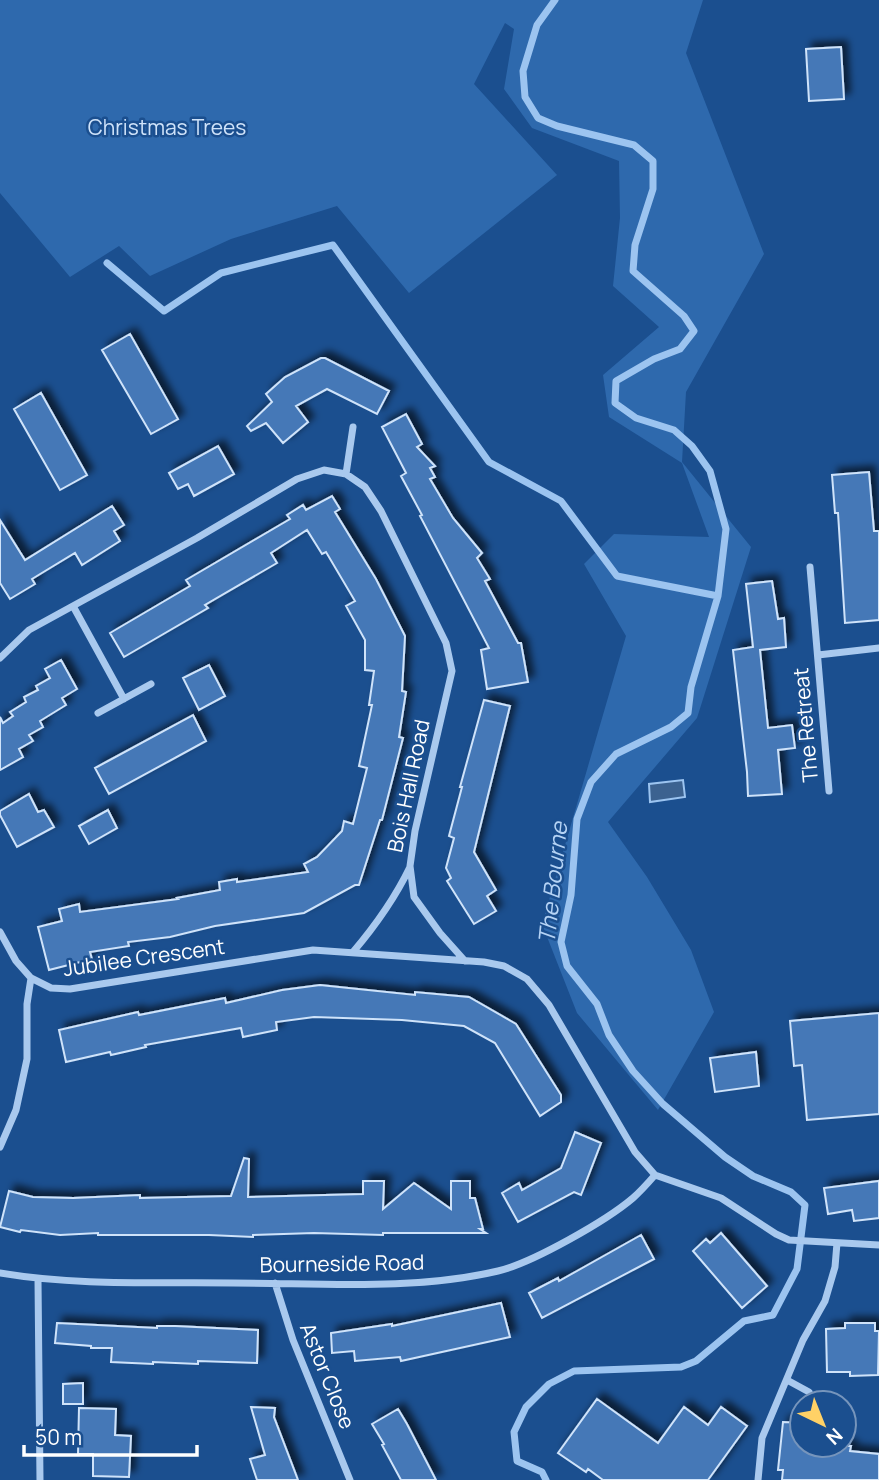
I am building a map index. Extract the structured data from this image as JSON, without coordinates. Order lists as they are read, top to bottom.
{
  "streets": {
    "street": [
      "The Retreat",
      "Bois Hall Road",
      "Jubilee Crescent",
      "Bourneside Road",
      "Astor Close"
    ]
  },
  "crossings": [
    ["Bois Hall Road", "Jubilee Crescent"],
    ["Bourneside Road", "Astor Close"]
  ],
  "water": ["The Bourne"],
  "parks": ["Christmas Trees"],
  "scale_bar": "50 m",
  "north": "bottom right"
}
